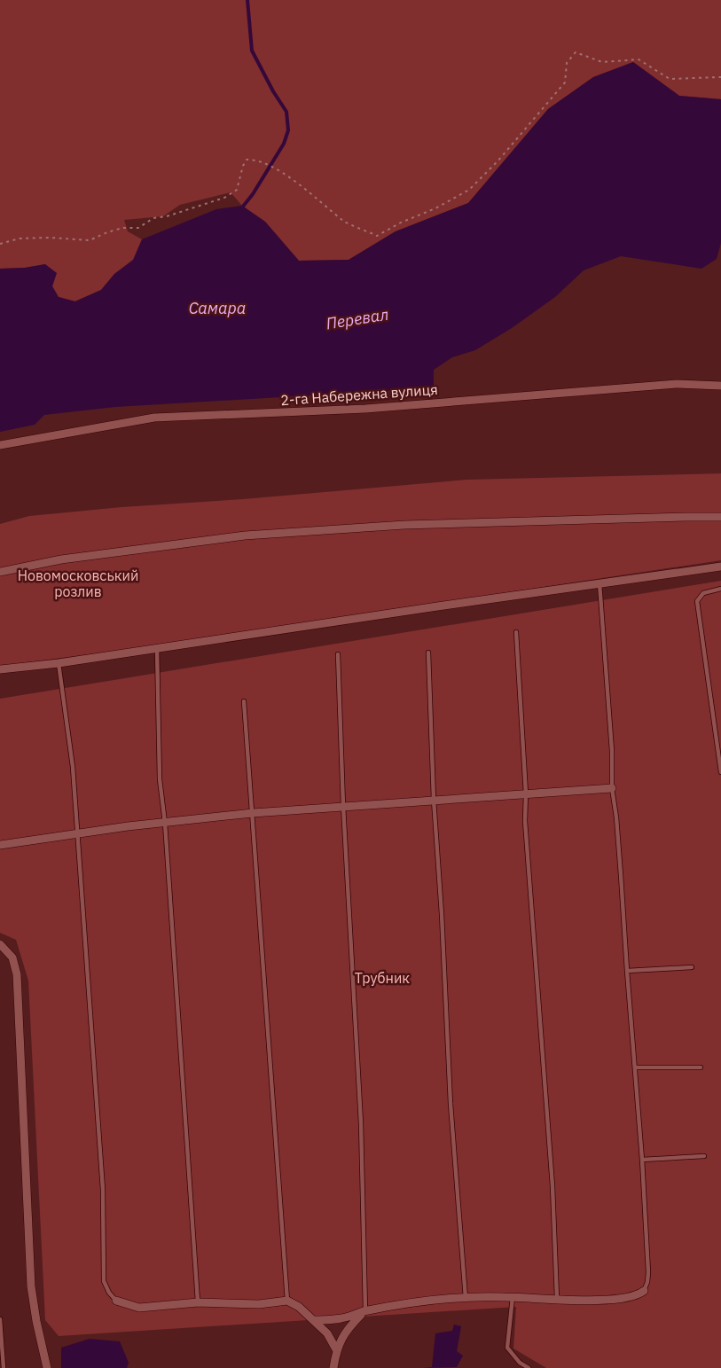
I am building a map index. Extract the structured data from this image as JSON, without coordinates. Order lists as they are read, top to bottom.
{
  "streets": {
    "street": ["2-га Набережна вулиця"]
  },
  "water": ["Самара", "Перевал"],
  "parks": ["Новомосковський розлив", "Трубник"]
}
